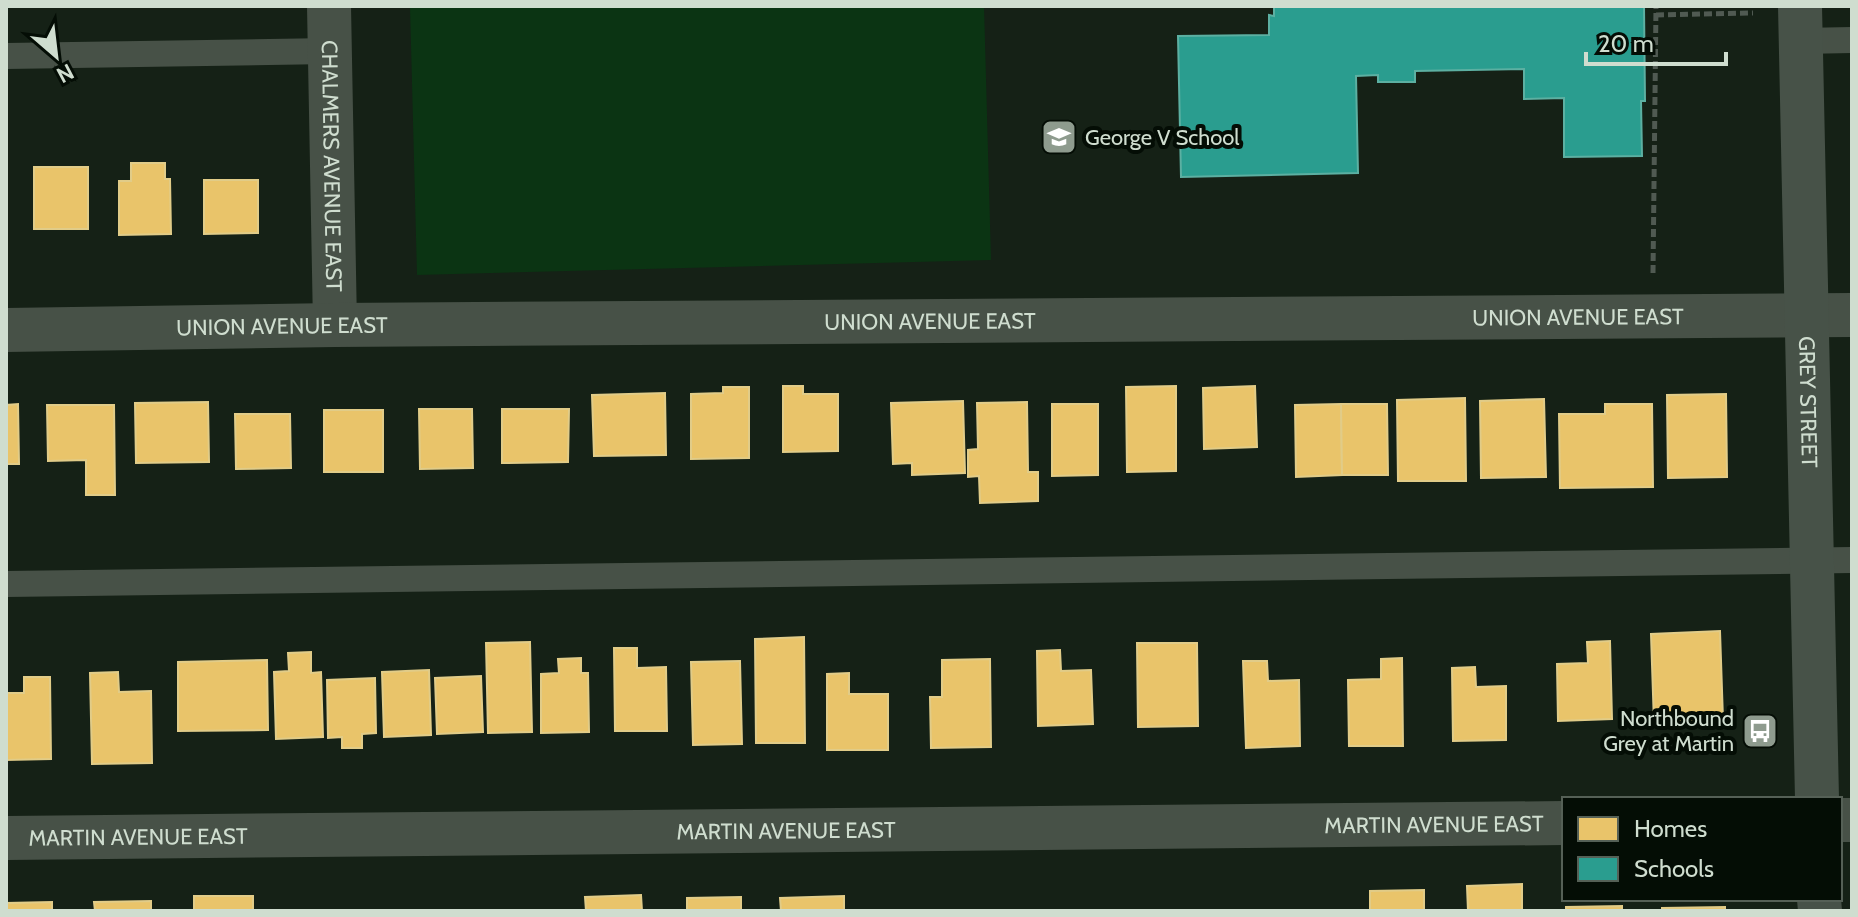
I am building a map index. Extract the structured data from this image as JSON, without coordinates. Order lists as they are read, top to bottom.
{
  "streets": {
    "street": [
      "CHALMERS AVENUE EAST",
      "UNION AVENUE EAST",
      "GREY STREET",
      "MARTIN AVENUE EAST"
    ]
  },
  "crossings": [
    ["CHALMERS AVENUE EAST", "UNION AVENUE EAST"],
    ["UNION AVENUE EAST", "GREY STREET"]
  ],
  "places": {
    "school or university": ["George V School"],
    "bus stop": ["Northbound Grey at Martin"]
  },
  "legend": ["Homes", "Schools"],
  "scale_bar": "20 m",
  "north": "bottom right"
}
